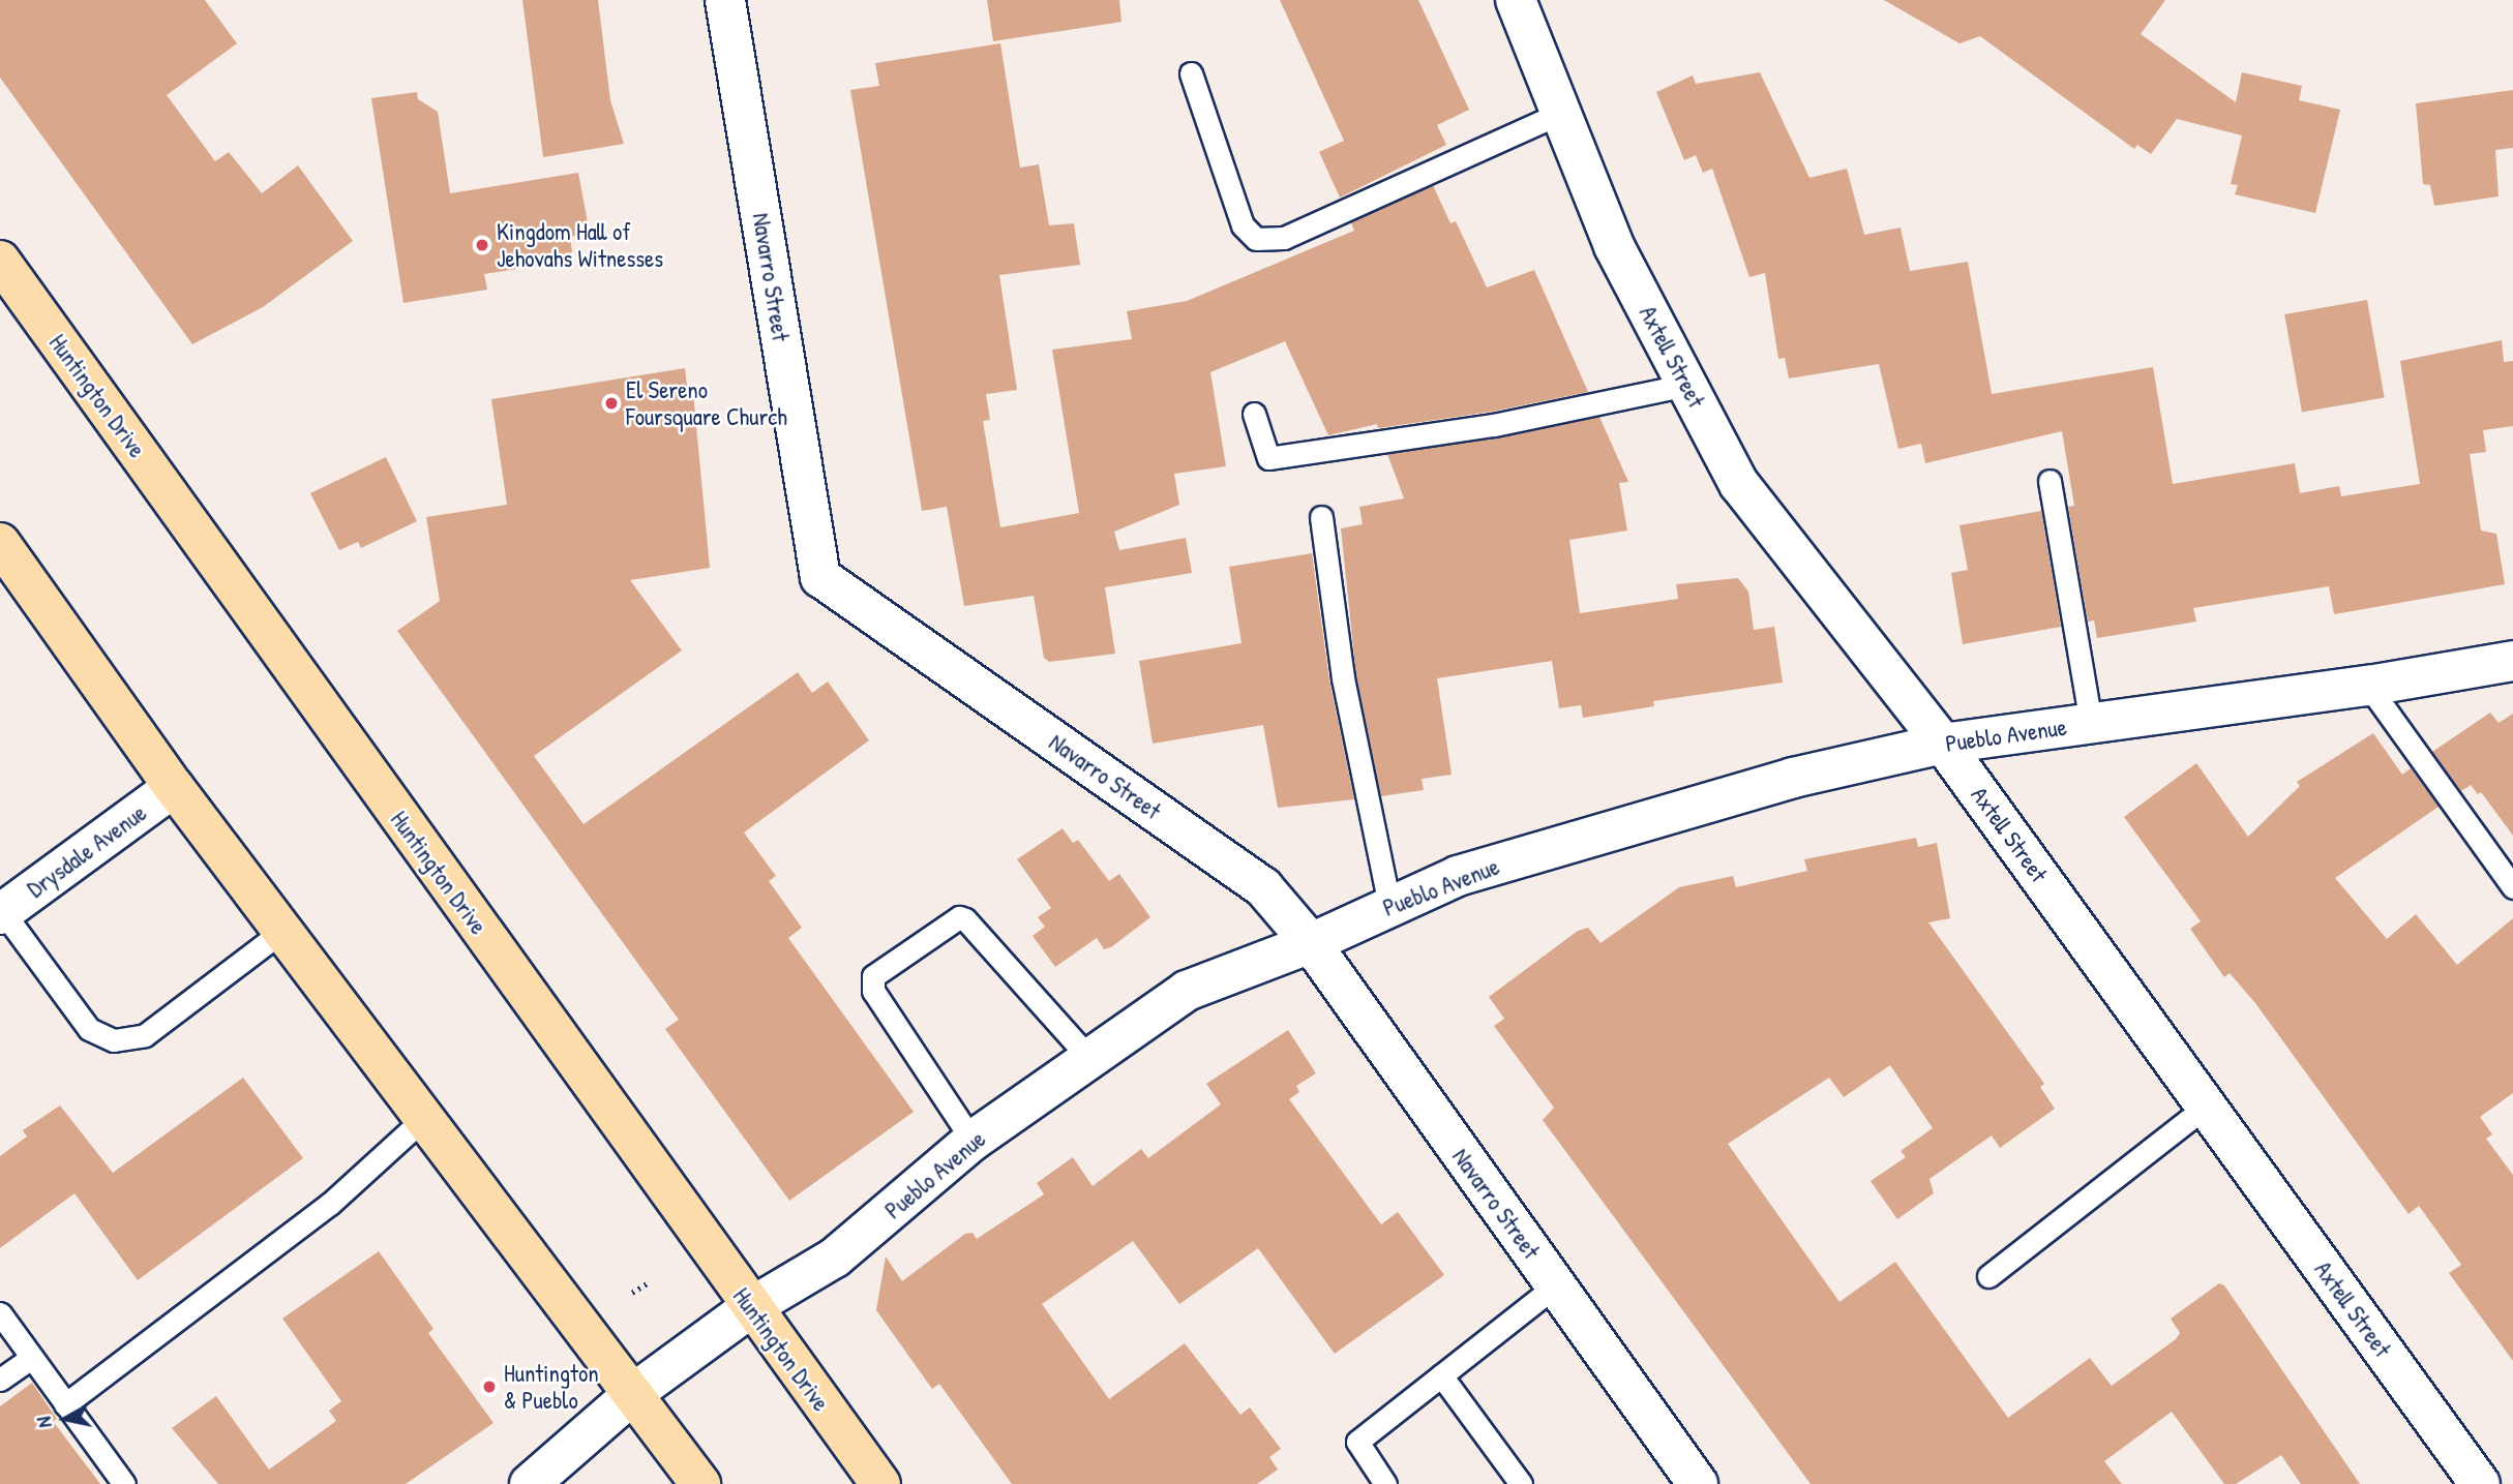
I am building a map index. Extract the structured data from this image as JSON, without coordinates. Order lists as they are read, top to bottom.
{
  "streets": {
    "main road": ["Huntington Drive"],
    "street": [
      "Navarro Street",
      "Axtell Street",
      "Pueblo Avenue",
      "Drysdale Avenue"
    ]
  },
  "crossings": [
    ["Navarro Street", "Pueblo Avenue"],
    ["Axtell Street", "Pueblo Avenue"],
    ["Huntington Drive", "Pueblo Avenue"]
  ],
  "places": ["Kingdom Hall of Jehovahs Witnesses", "El Sereno Foursquare Church", "Huntington & Pueblo"],
  "north": "left"
}
